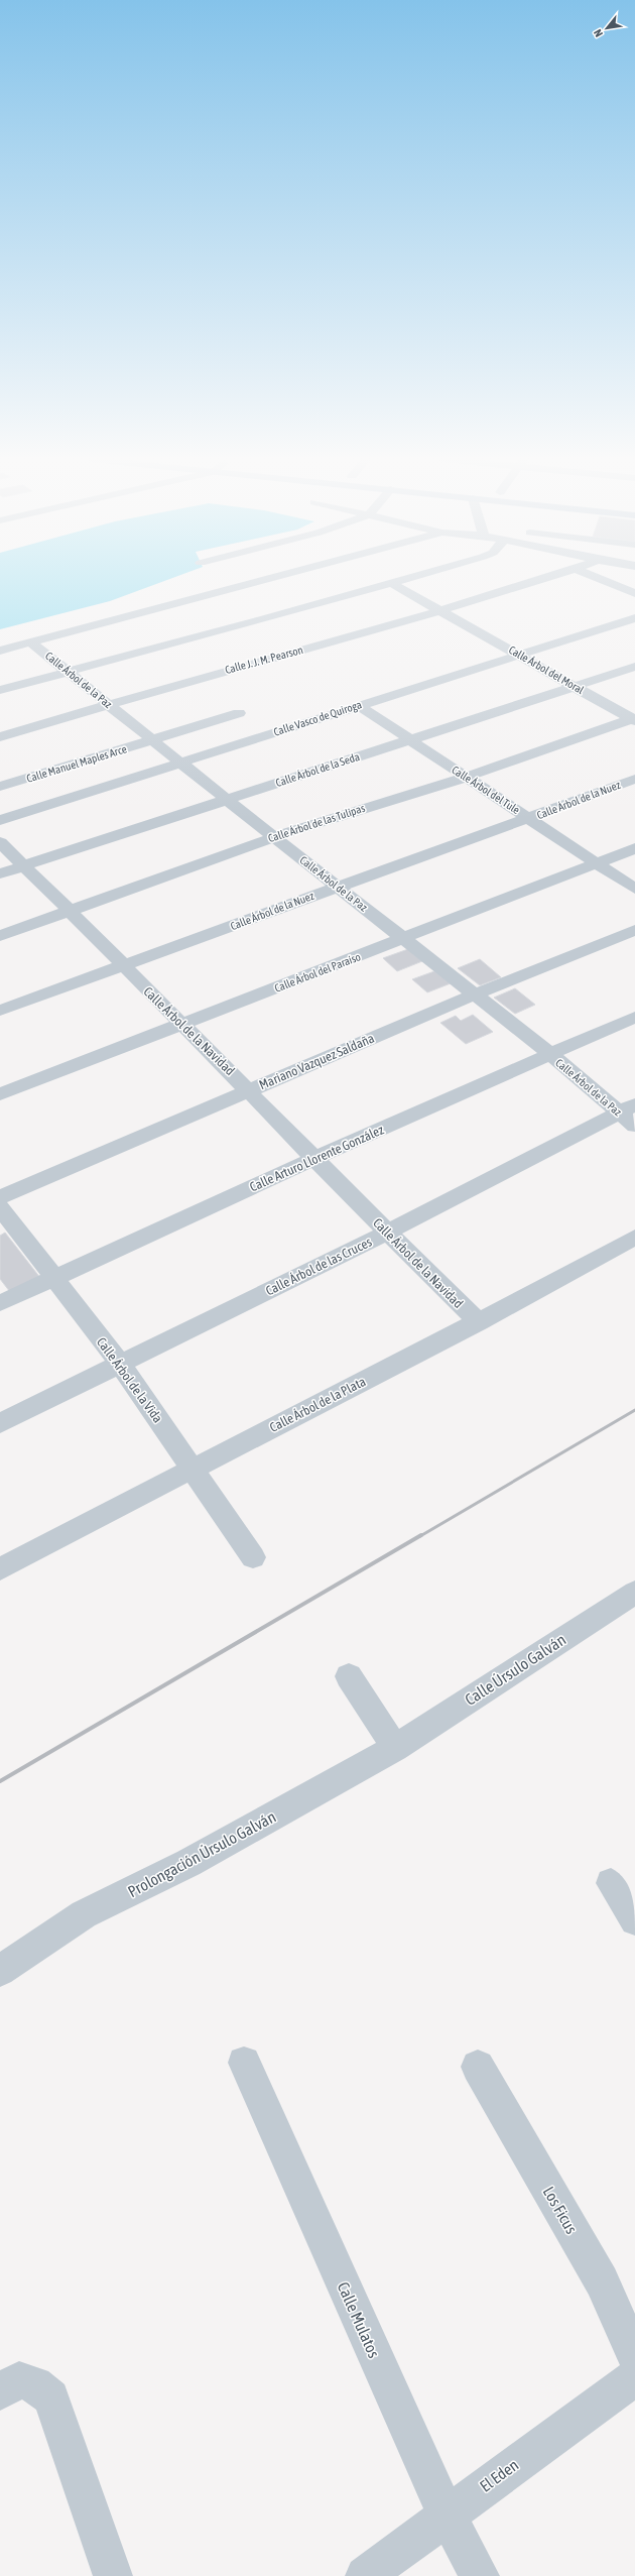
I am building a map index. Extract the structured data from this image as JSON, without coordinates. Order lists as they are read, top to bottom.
{
  "streets": {
    "street": [
      "Calle J. J. M. Pearson",
      "Calle Árbol del Moral",
      "Calle Árbol de la Paz",
      "Calle Vasco de Quiroga",
      "Calle Manuel Maples Arce",
      "Calle Árbol de la Seda",
      "Calle Árbol del Tule",
      "Calle Árbol de la Nuez",
      "Calle Árbol de las Tulipas",
      "Calle Árbol del Paraíso",
      "Calle Árbol de la Navidad",
      "Mariano Vazquez Saldaña",
      "Calle Arturo Llorente González",
      "Calle Árbol de las Cruces",
      "Calle Árbol de la Vida",
      "Calle Árbol de la Plata",
      "Calle Úrsulo Galván",
      "Prolongación Úrsulo Galván",
      "Los Ficus",
      "Calle Mulatos",
      "El Eden"
    ]
  },
  "crossings": [
    ["Calle J. J. M. Pearson", "Calle Árbol del Moral"],
    ["Calle J. J. M. Pearson", "Calle Árbol de la Paz"],
    ["Calle Árbol del Moral", "Calle Vasco de Quiroga"],
    ["Calle Árbol del Moral", "Calle Árbol de la Seda"],
    ["Calle Árbol del Moral", "Calle Árbol de las Tulipas"],
    ["Calle Árbol de la Paz", "Calle Vasco de Quiroga"],
    ["Calle Árbol de la Paz", "Calle Manuel Maples Arce"],
    ["Calle Árbol de la Paz", "Calle Árbol de la Seda"],
    ["Calle Árbol de la Paz", "Calle Árbol de la Nuez"],
    ["Calle Árbol de la Paz", "Calle Árbol de las Tulipas"],
    ["Calle Árbol de la Paz", "Calle Árbol del Paraíso"],
    ["Calle Árbol de la Paz", "Mariano Vazquez Saldaña"],
    ["Calle Árbol de la Paz", "Calle Arturo Llorente González"],
    ["Calle Árbol de la Paz", "Calle Árbol de las Cruces"],
    ["Calle Vasco de Quiroga", "Calle Árbol del Tule"],
    ["Calle Árbol de la Seda", "Calle Árbol del Tule"],
    ["Calle Árbol de la Seda", "Calle Árbol de la Navidad"],
    ["Calle Árbol del Tule", "Calle Árbol de la Nuez"],
    ["Calle Árbol del Tule", "Calle Árbol de las Tulipas"],
    ["Calle Árbol del Tule", "Calle Árbol del Paraíso"],
    ["Calle Árbol de la Nuez", "Calle Árbol de la Navidad"],
    ["Calle Árbol de las Tulipas", "Calle Árbol de la Navidad"],
    ["Calle Árbol del Paraíso", "Calle Árbol de la Navidad"],
    ["Calle Árbol de la Navidad", "Mariano Vazquez Saldaña"],
    ["Calle Árbol de la Navidad", "Calle Arturo Llorente González"],
    ["Calle Árbol de la Navidad", "Calle Árbol de las Cruces"],
    ["Calle Árbol de la Navidad", "Calle Árbol de la Plata"],
    ["Calle Arturo Llorente González", "Calle Árbol de la Vida"],
    ["Calle Árbol de las Cruces", "Calle Árbol de la Vida"],
    ["Calle Árbol de la Vida", "Calle Árbol de la Plata"],
    ["Calle Úrsulo Galván", "Prolongación Úrsulo Galván"],
    ["Calle Mulatos", "El Eden"]
  ],
  "north": "bottom left"
}
